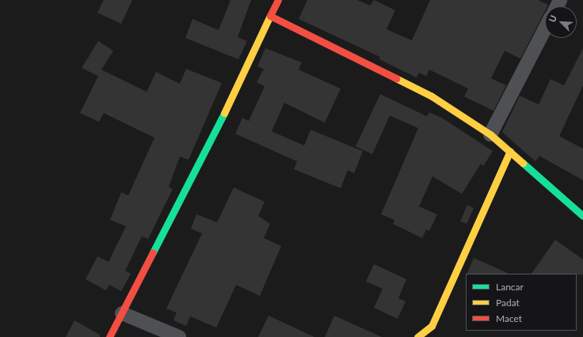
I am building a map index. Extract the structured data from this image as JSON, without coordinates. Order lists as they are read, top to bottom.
{
  "legend": ["Lancar", "Padat", "Macet"],
  "north": "top left"
}
